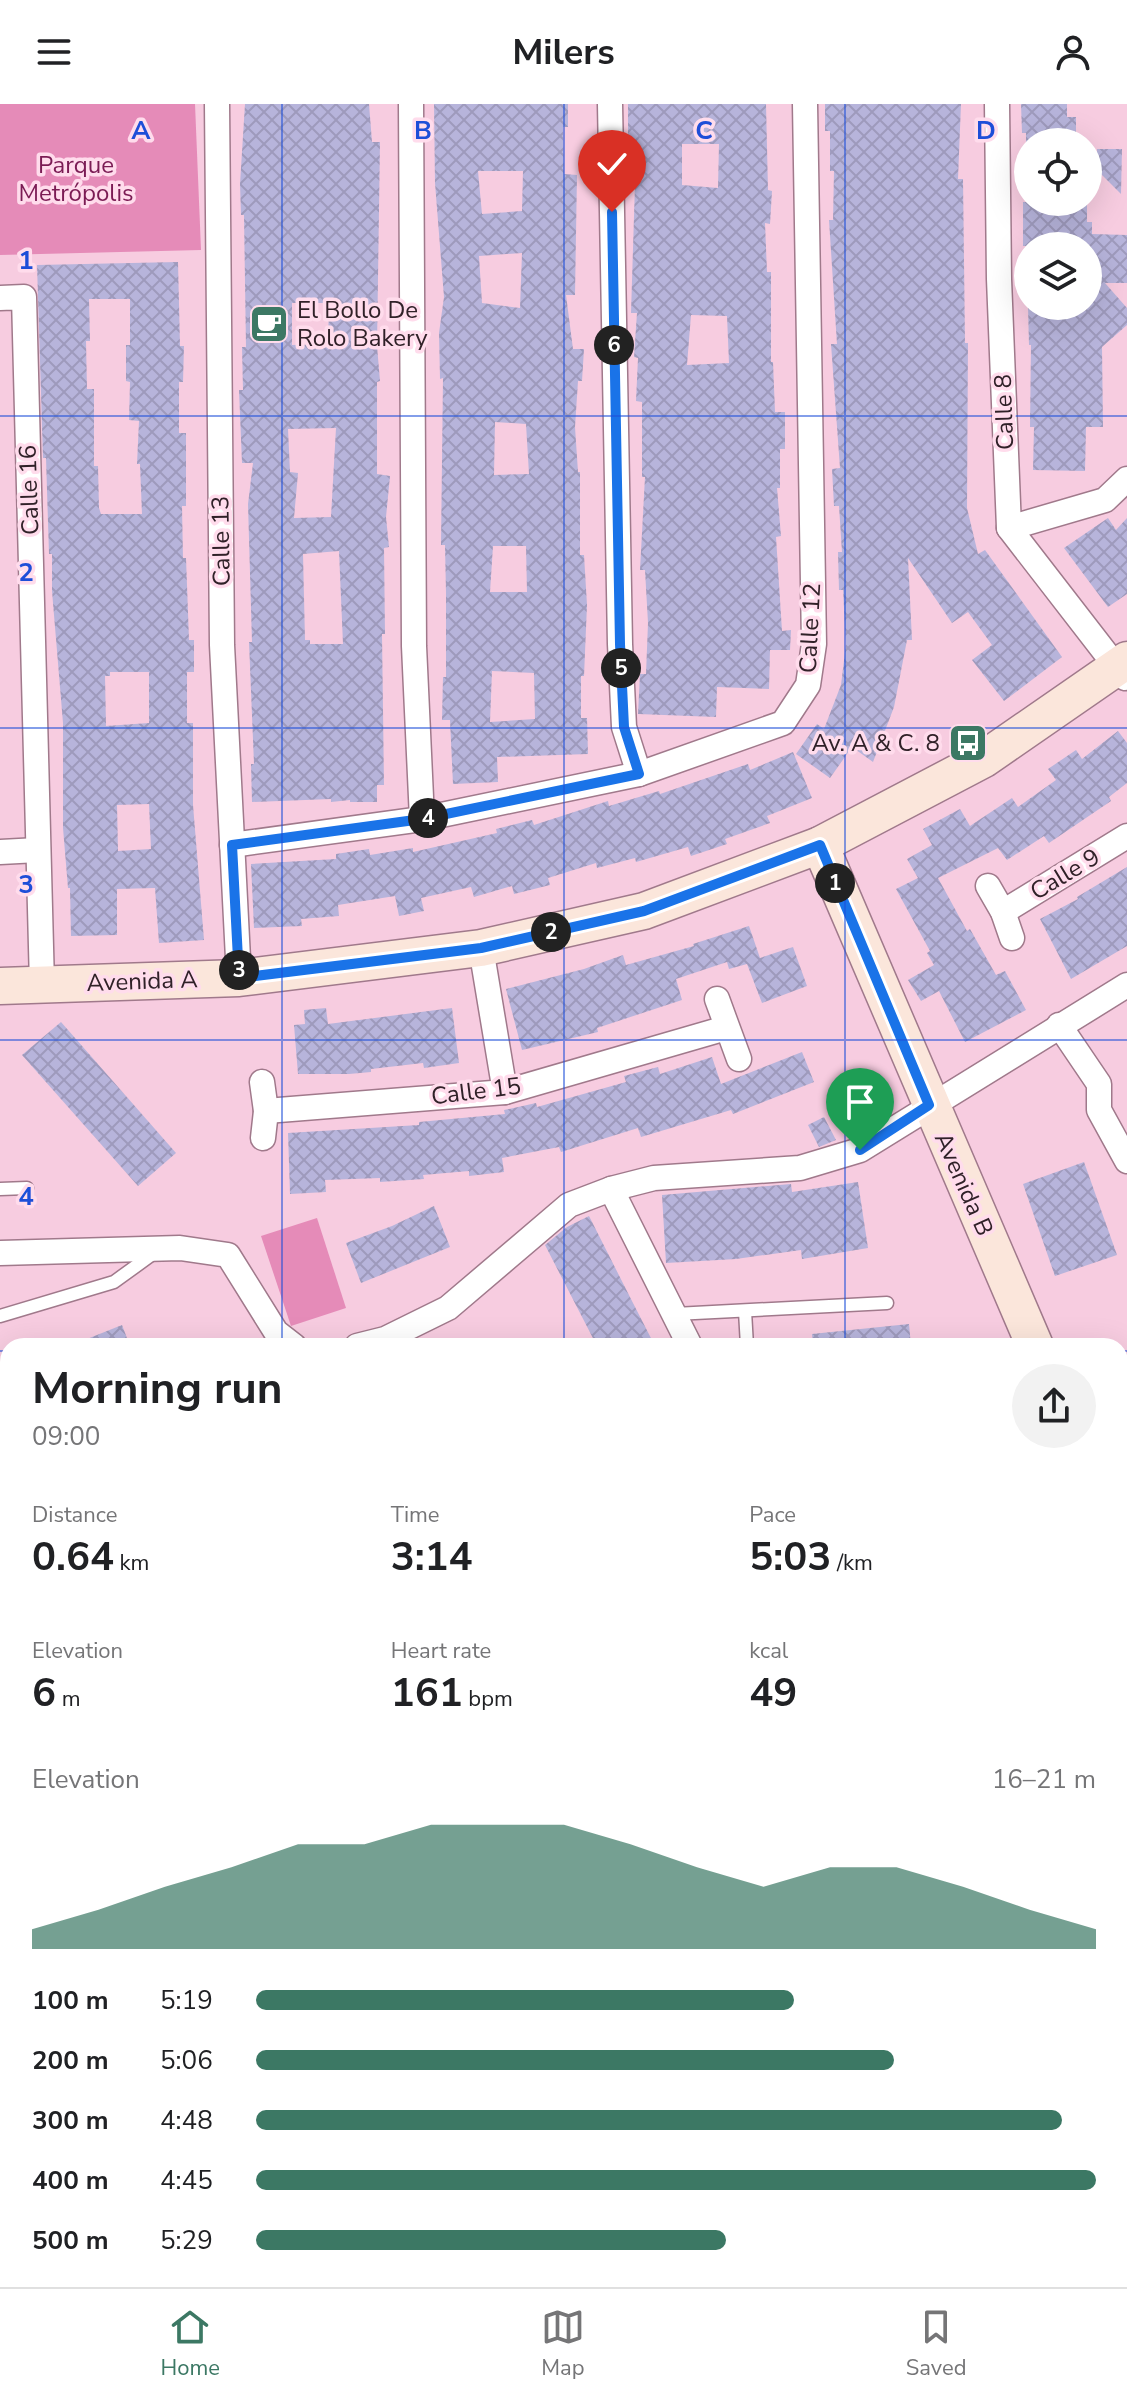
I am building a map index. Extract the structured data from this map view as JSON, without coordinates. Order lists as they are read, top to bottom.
{
  "streets": {
    "street": [
      "Calle 8",
      "Calle 16",
      "Calle 13",
      "Calle 12",
      "Calle 9",
      "Avenida A",
      "Calle 15",
      "Avenida B"
    ]
  },
  "crossings": [
    ["Calle 13", "Calle 12"],
    ["Calle 13", "Avenida A"],
    ["Avenida A", "Avenida B"]
  ],
  "parks": ["Parque Metrópolis"],
  "places": {
    "cafe": ["El Bollo De Rolo Bakery"],
    "bus stop": ["Av. A & C. 8"]
  },
  "page": {
    "header": "Milers",
    "pins": [
      "6",
      "5",
      "4",
      "1",
      "2",
      "3"
    ],
    "heading": ["Morning run", "09:00"],
    "stats": [
      ["Distance", "0.64 km"],
      ["Time", "3:14"],
      ["Pace", "5:03 /km"],
      ["Elevation", "6 m"],
      ["Heart rate", "161 bpm"],
      ["kcal", "49"]
    ],
    "chart": ["Elevation", "16–21 m"],
    "list": [
      {
        "name": "100 m",
        "note": "5:19"
      },
      {
        "name": "200 m",
        "note": "5:06"
      },
      {
        "name": "300 m",
        "note": "4:48"
      },
      {
        "name": "400 m",
        "note": "4:45"
      },
      {
        "name": "500 m",
        "note": "5:29"
      }
    ],
    "tabs": ["Home", "Map", "Saved"]
  },
  "grid": {
    "columns": [
      "A",
      "B",
      "C",
      "D"
    ],
    "rows": [
      "1",
      "2",
      "3",
      "4"
    ]
  }
}
